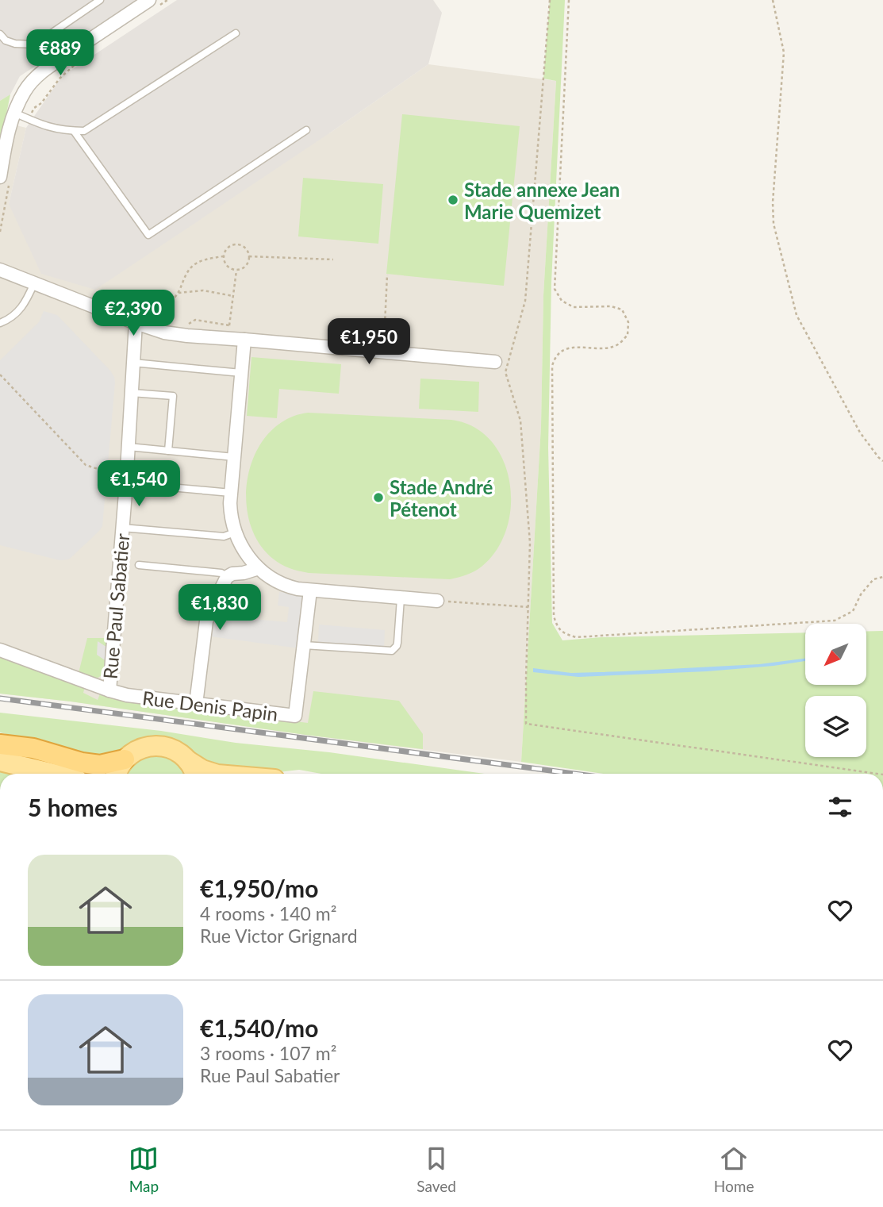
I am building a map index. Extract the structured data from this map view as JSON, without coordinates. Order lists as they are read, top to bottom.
{
  "streets": {
    "street": ["Rue Paul Sabatier", "Rue Denis Papin"]
  },
  "crossings": [
    ["Rue Paul Sabatier", "Rue Denis Papin"]
  ],
  "places": ["Stade annexe Jean Marie Quemizet", "Stade André Pétenot"],
  "north": "bottom left",
  "page": {
    "price": [
      "€889",
      "€2,390",
      "€1,950",
      "€1,540",
      "€1,830"
    ],
    "heading": "5 homes",
    "list": [
      {
        "name": "€1,950/mo",
        "note": "4 rooms · 140 m² · Rue Victor Grignard"
      },
      {
        "name": "€1,540/mo",
        "note": "3 rooms · 107 m² · Rue Paul Sabatier"
      }
    ],
    "tabs": ["Map", "Saved", "Home"]
  }
}
